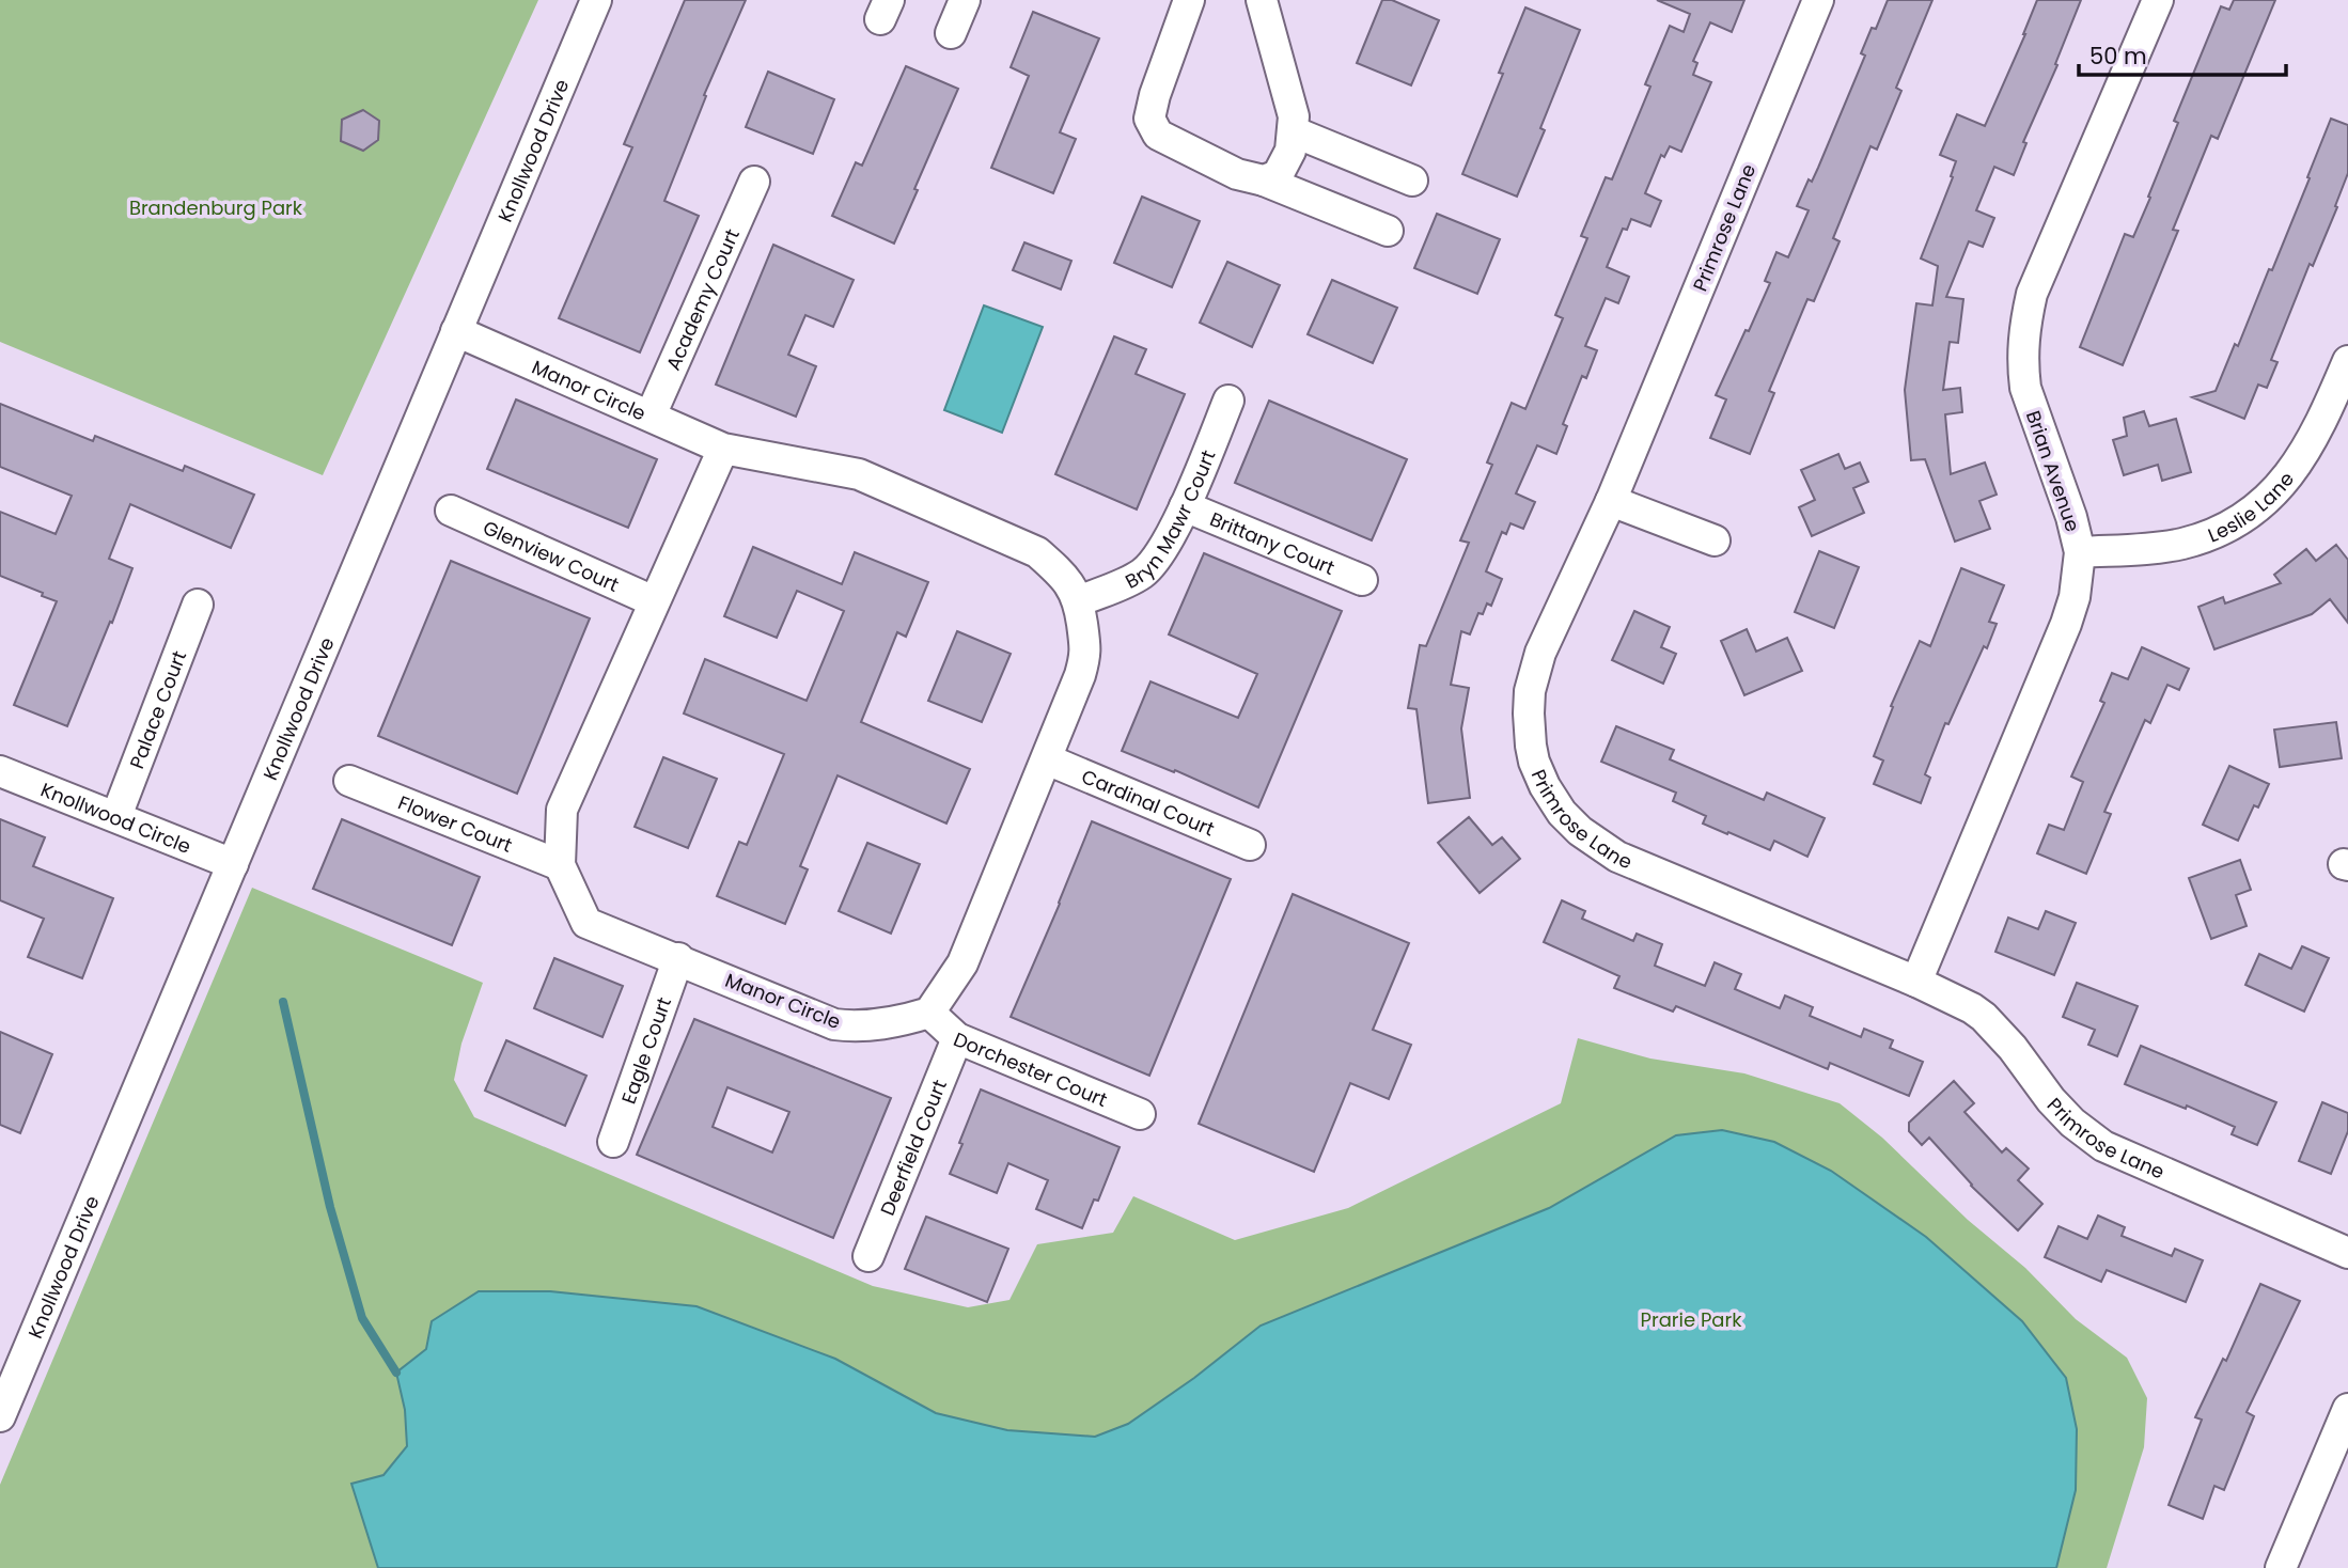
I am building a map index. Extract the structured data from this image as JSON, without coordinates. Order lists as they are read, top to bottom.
{
  "streets": {
    "street": [
      "Knollwood Drive",
      "Primrose Lane",
      "Academy Court",
      "Manor Circle",
      "Brian Avenue",
      "Leslie Lane",
      "Bryn Mawr Court",
      "Brittany Court",
      "Glenview Court",
      "Palace Court",
      "Cardinal Court",
      "Knollwood Circle",
      "Flower Court",
      "Eagle Court",
      "Dorchester Court",
      "Deerfield Court"
    ]
  },
  "crossings": [
    ["Knollwood Drive", "Manor Circle"],
    ["Knollwood Drive", "Knollwood Circle"],
    ["Primrose Lane", "Brian Avenue"],
    ["Academy Court", "Manor Circle"],
    ["Manor Circle", "Bryn Mawr Court"],
    ["Manor Circle", "Glenview Court"],
    ["Manor Circle", "Cardinal Court"],
    ["Manor Circle", "Flower Court"],
    ["Manor Circle", "Eagle Court"],
    ["Manor Circle", "Dorchester Court"],
    ["Brian Avenue", "Leslie Lane"],
    ["Bryn Mawr Court", "Brittany Court"],
    ["Palace Court", "Knollwood Circle"],
    ["Dorchester Court", "Deerfield Court"]
  ],
  "parks": ["Brandenburg Park", "Prarie Park"],
  "scale_bar": "50 m"
}
